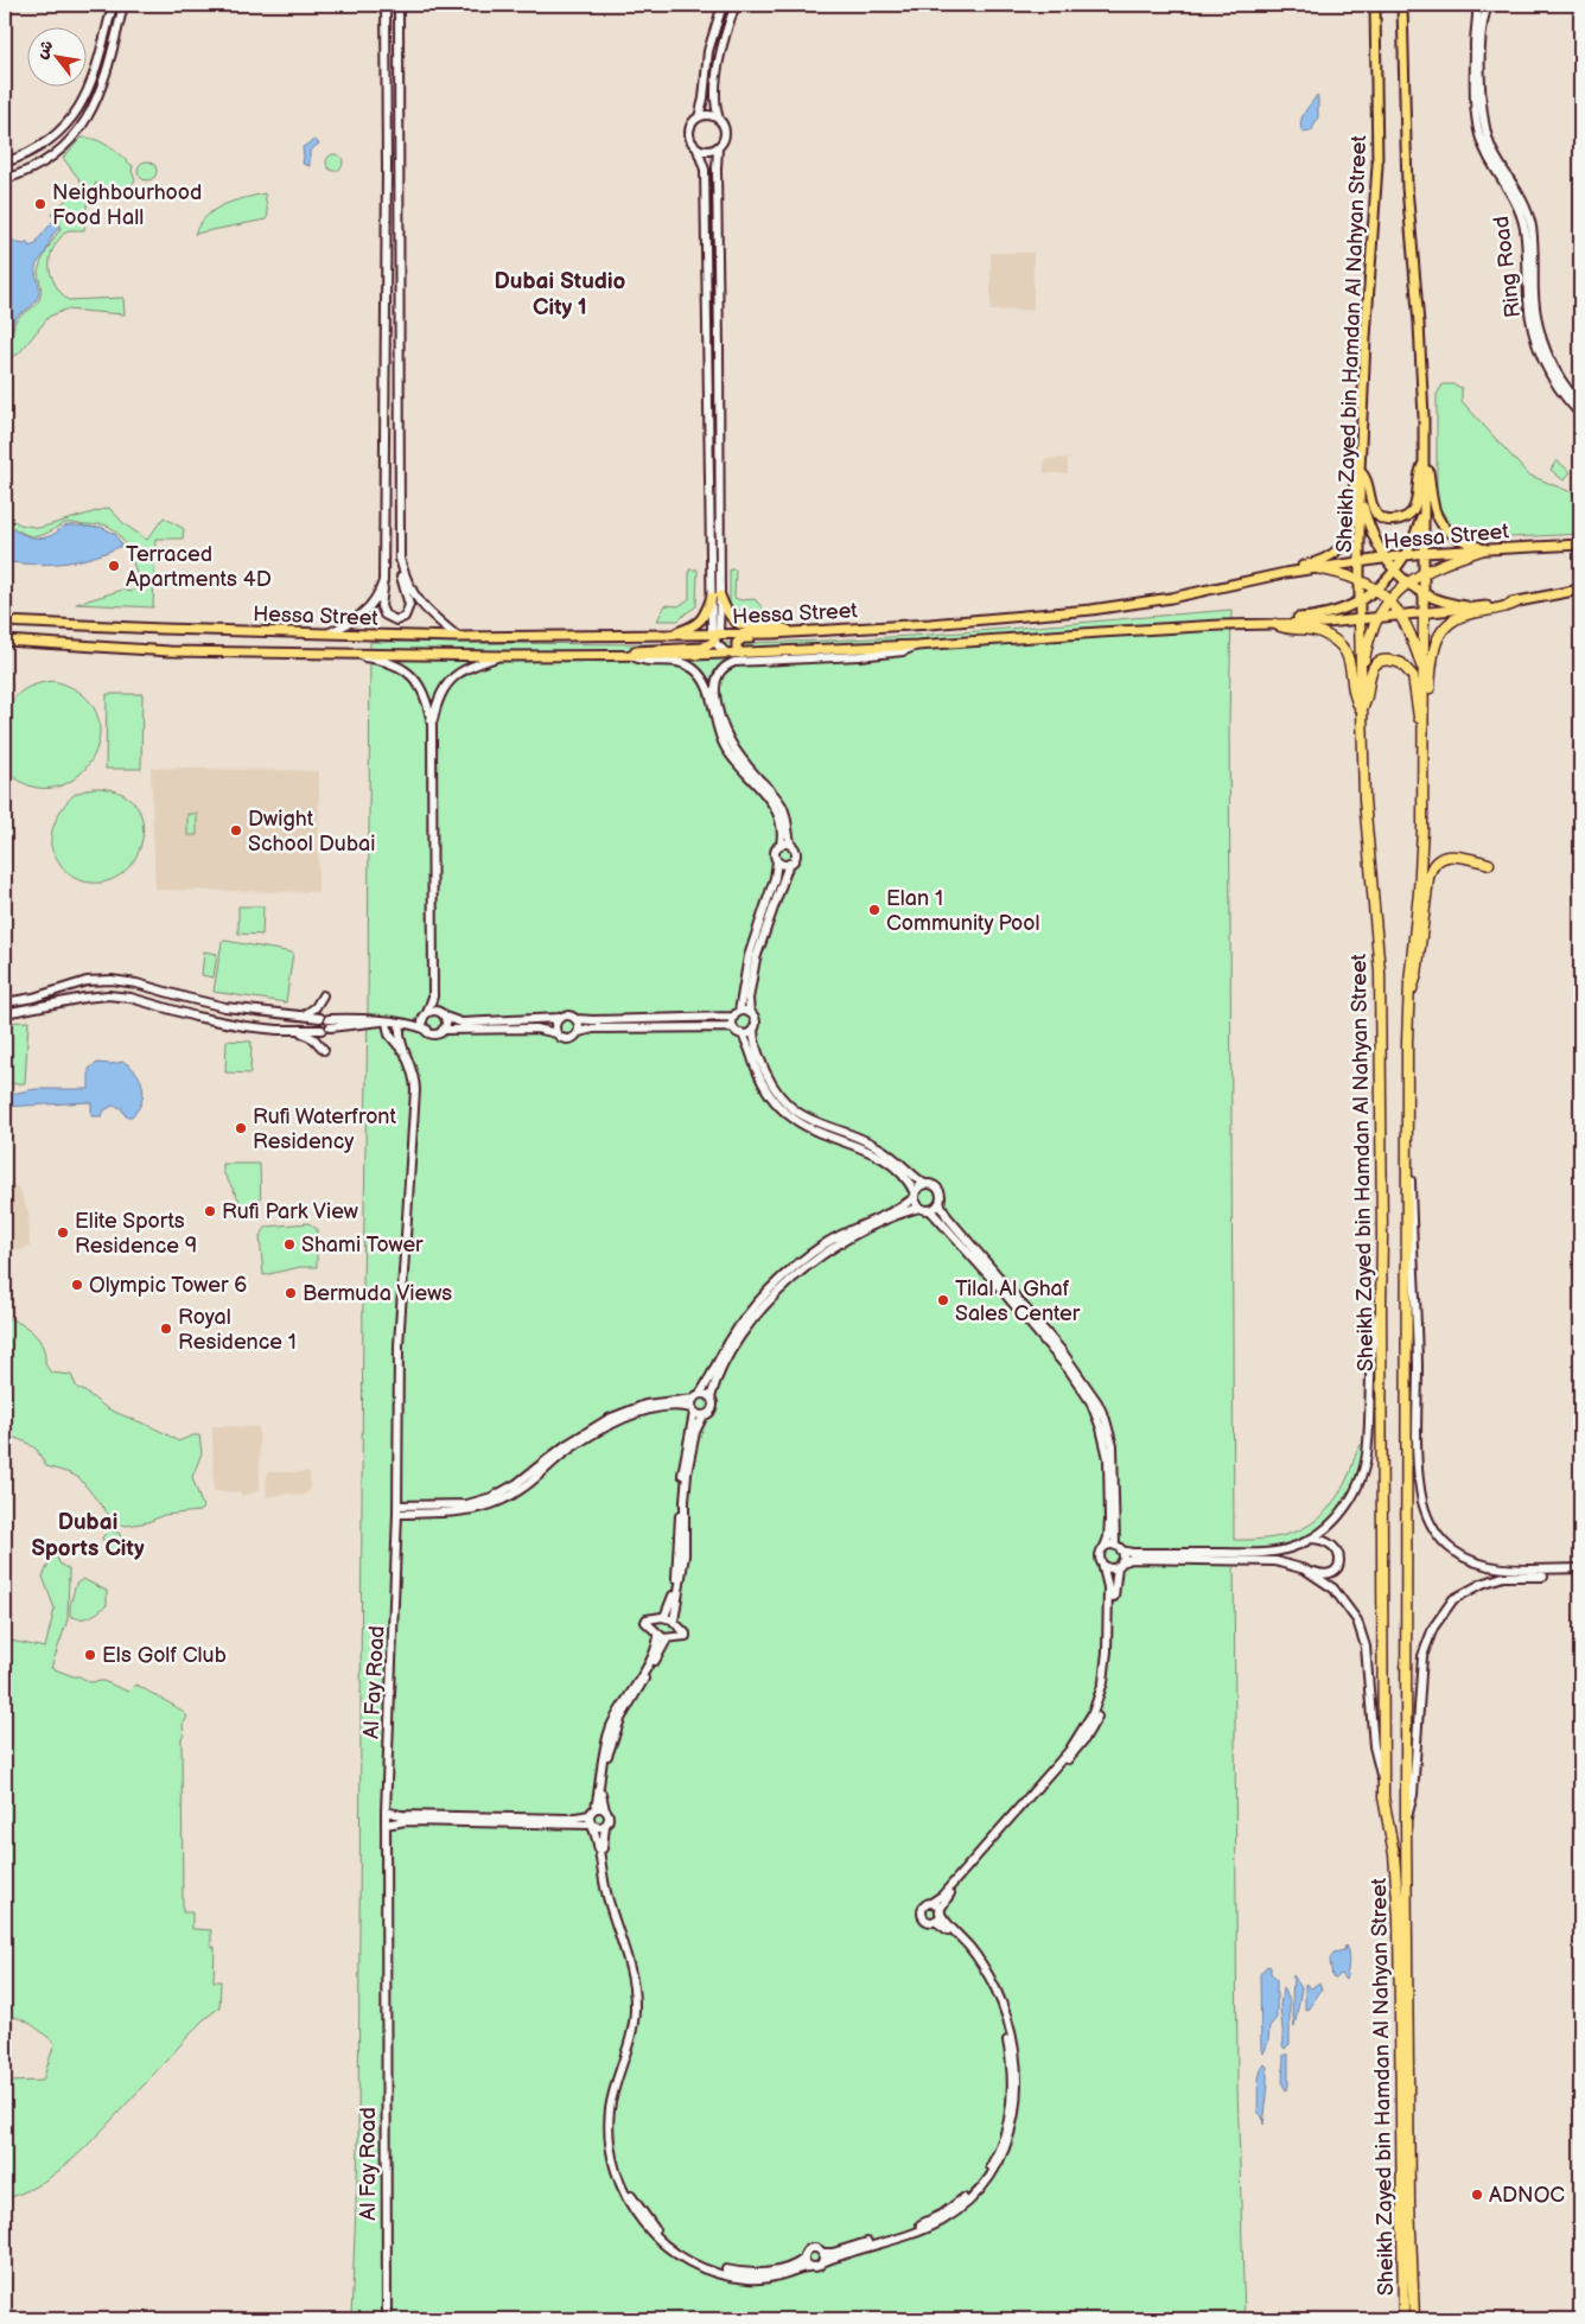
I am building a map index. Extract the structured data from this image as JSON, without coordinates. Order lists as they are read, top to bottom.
{
  "streets": {
    "highway": ["Sheikh Zayed bin Hamdan Al Nahyan Street"],
    "main road": ["Hessa Street"],
    "street": ["Ring Road", "Al Fay Road"]
  },
  "crossings": [
    ["Sheikh Zayed bin Hamdan Al Nahyan Street", "Hessa Street"]
  ],
  "districts": ["Dubai Studio City 1", "Dubai Sports City"],
  "places": [
    "Neighbourhood Food Hall",
    "Terraced Apartments 4D",
    "Dwight School Dubai",
    "Elan 1 Community Pool",
    "Rufi Waterfront Residency",
    "Rufi Park View",
    "Elite Sports Residence 9",
    "Shami Tower",
    "Olympic Tower 6",
    "Bermuda Views",
    "Tilal Al Ghaf Sales Center",
    "Royal Residence 1",
    "Els Golf Club",
    "ADNOC"
  ],
  "north": "top left"
}
